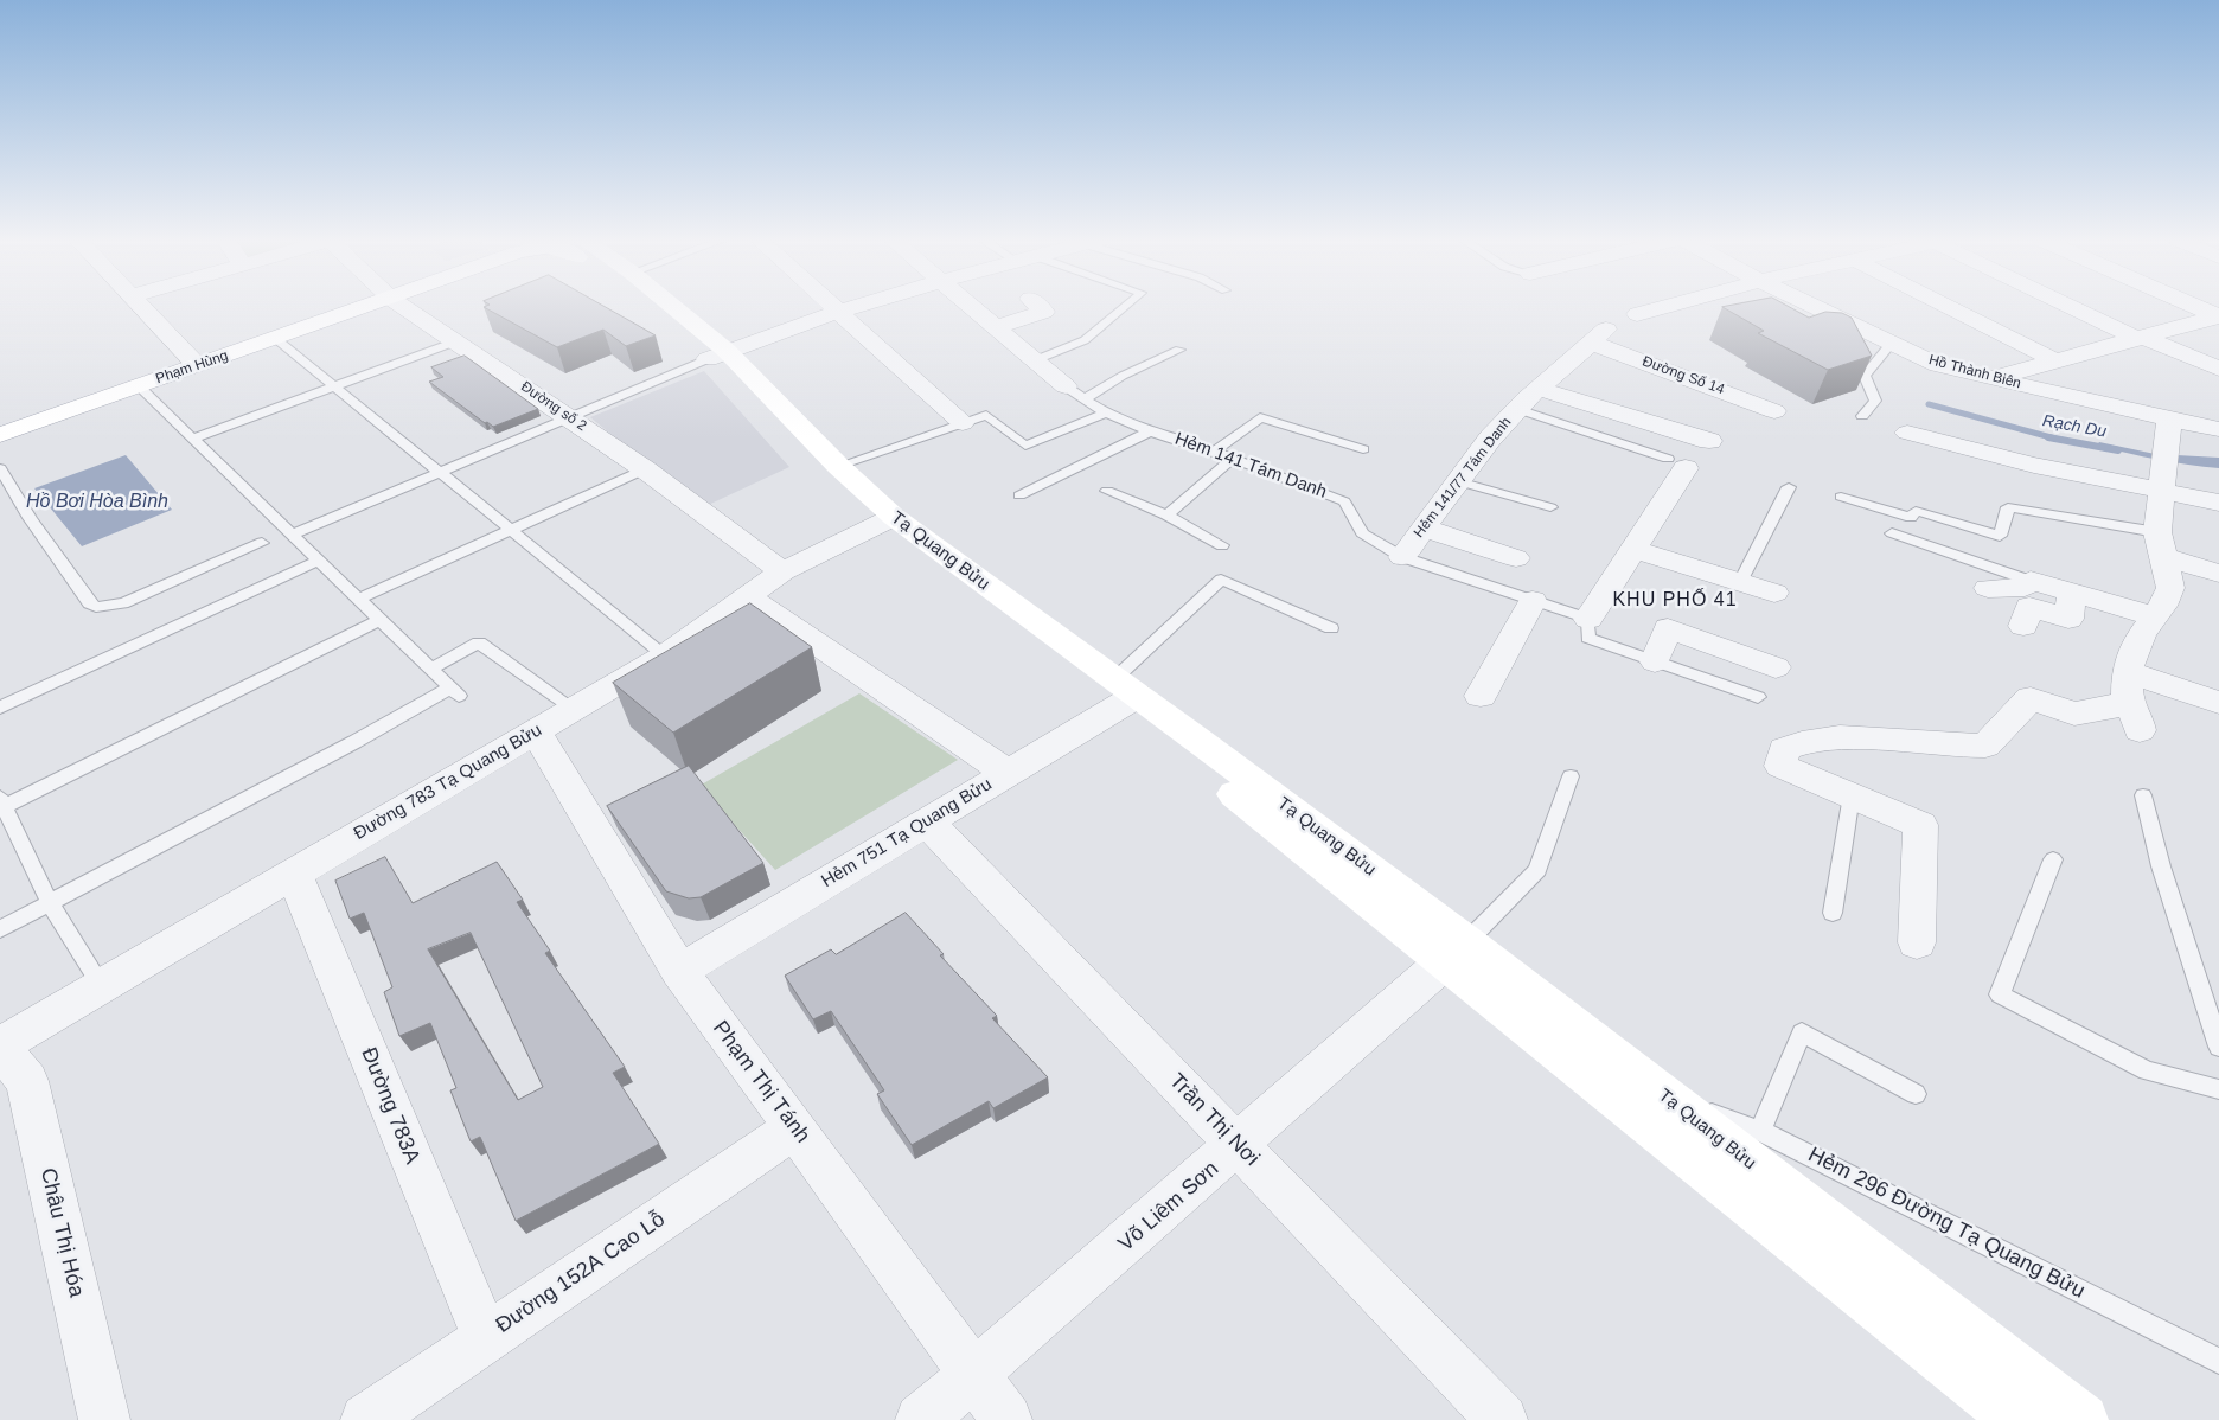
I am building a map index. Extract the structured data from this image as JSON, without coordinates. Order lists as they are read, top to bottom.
{
  "streets": {
    "main road": ["Phạm Hùng", "Tạ Quang Bửu"],
    "street": [
      "Hồ Thành Biên",
      "Đường Số 14",
      "Đường số 2",
      "Hẻm 141 Tám Danh",
      "Hẻm 141/77 Tám Danh",
      "Đường 783 Tạ Quang Bửu",
      "Hẻm 751 Tạ Quang Bửu",
      "Phạm Thị Tánh",
      "Đường 783A",
      "Trần Thị Nơi",
      "Võ Liêm Sơn",
      "Châu Thị Hóa",
      "Đường 152A Cao Lỗ"
    ],
    "lane": ["Hẻm 296 Đường Tạ Quang Bửu"]
  },
  "crossings": [
    ["Đường Số 14", "Hẻm 141/77 Tám Danh"],
    ["Đường số 2", "Đường 783 Tạ Quang Bửu"],
    ["Hẻm 141 Tám Danh", "Hẻm 141/77 Tám Danh"],
    ["Tạ Quang Bửu", "Đường 783 Tạ Quang Bửu"],
    ["Tạ Quang Bửu", "Hẻm 751 Tạ Quang Bửu"],
    ["Tạ Quang Bửu", "Võ Liêm Sơn"],
    ["Tạ Quang Bửu", "Hẻm 296 Đường Tạ Quang Bửu"],
    ["Đường 783 Tạ Quang Bửu", "Phạm Thị Tánh"],
    ["Đường 783 Tạ Quang Bửu", "Đường 783A"],
    ["Hẻm 751 Tạ Quang Bửu", "Phạm Thị Tánh"],
    ["Hẻm 751 Tạ Quang Bửu", "Trần Thị Nơi"],
    ["Phạm Thị Tánh", "Võ Liêm Sơn"],
    ["Phạm Thị Tánh", "Đường 152A Cao Lỗ"],
    ["Đường 783A", "Đường 152A Cao Lỗ"],
    ["Trần Thị Nơi", "Võ Liêm Sơn"]
  ],
  "districts": ["KHU PHỐ 41"],
  "water": ["Rạch Du", "Hồ Bơi Hòa Bình"]
}
